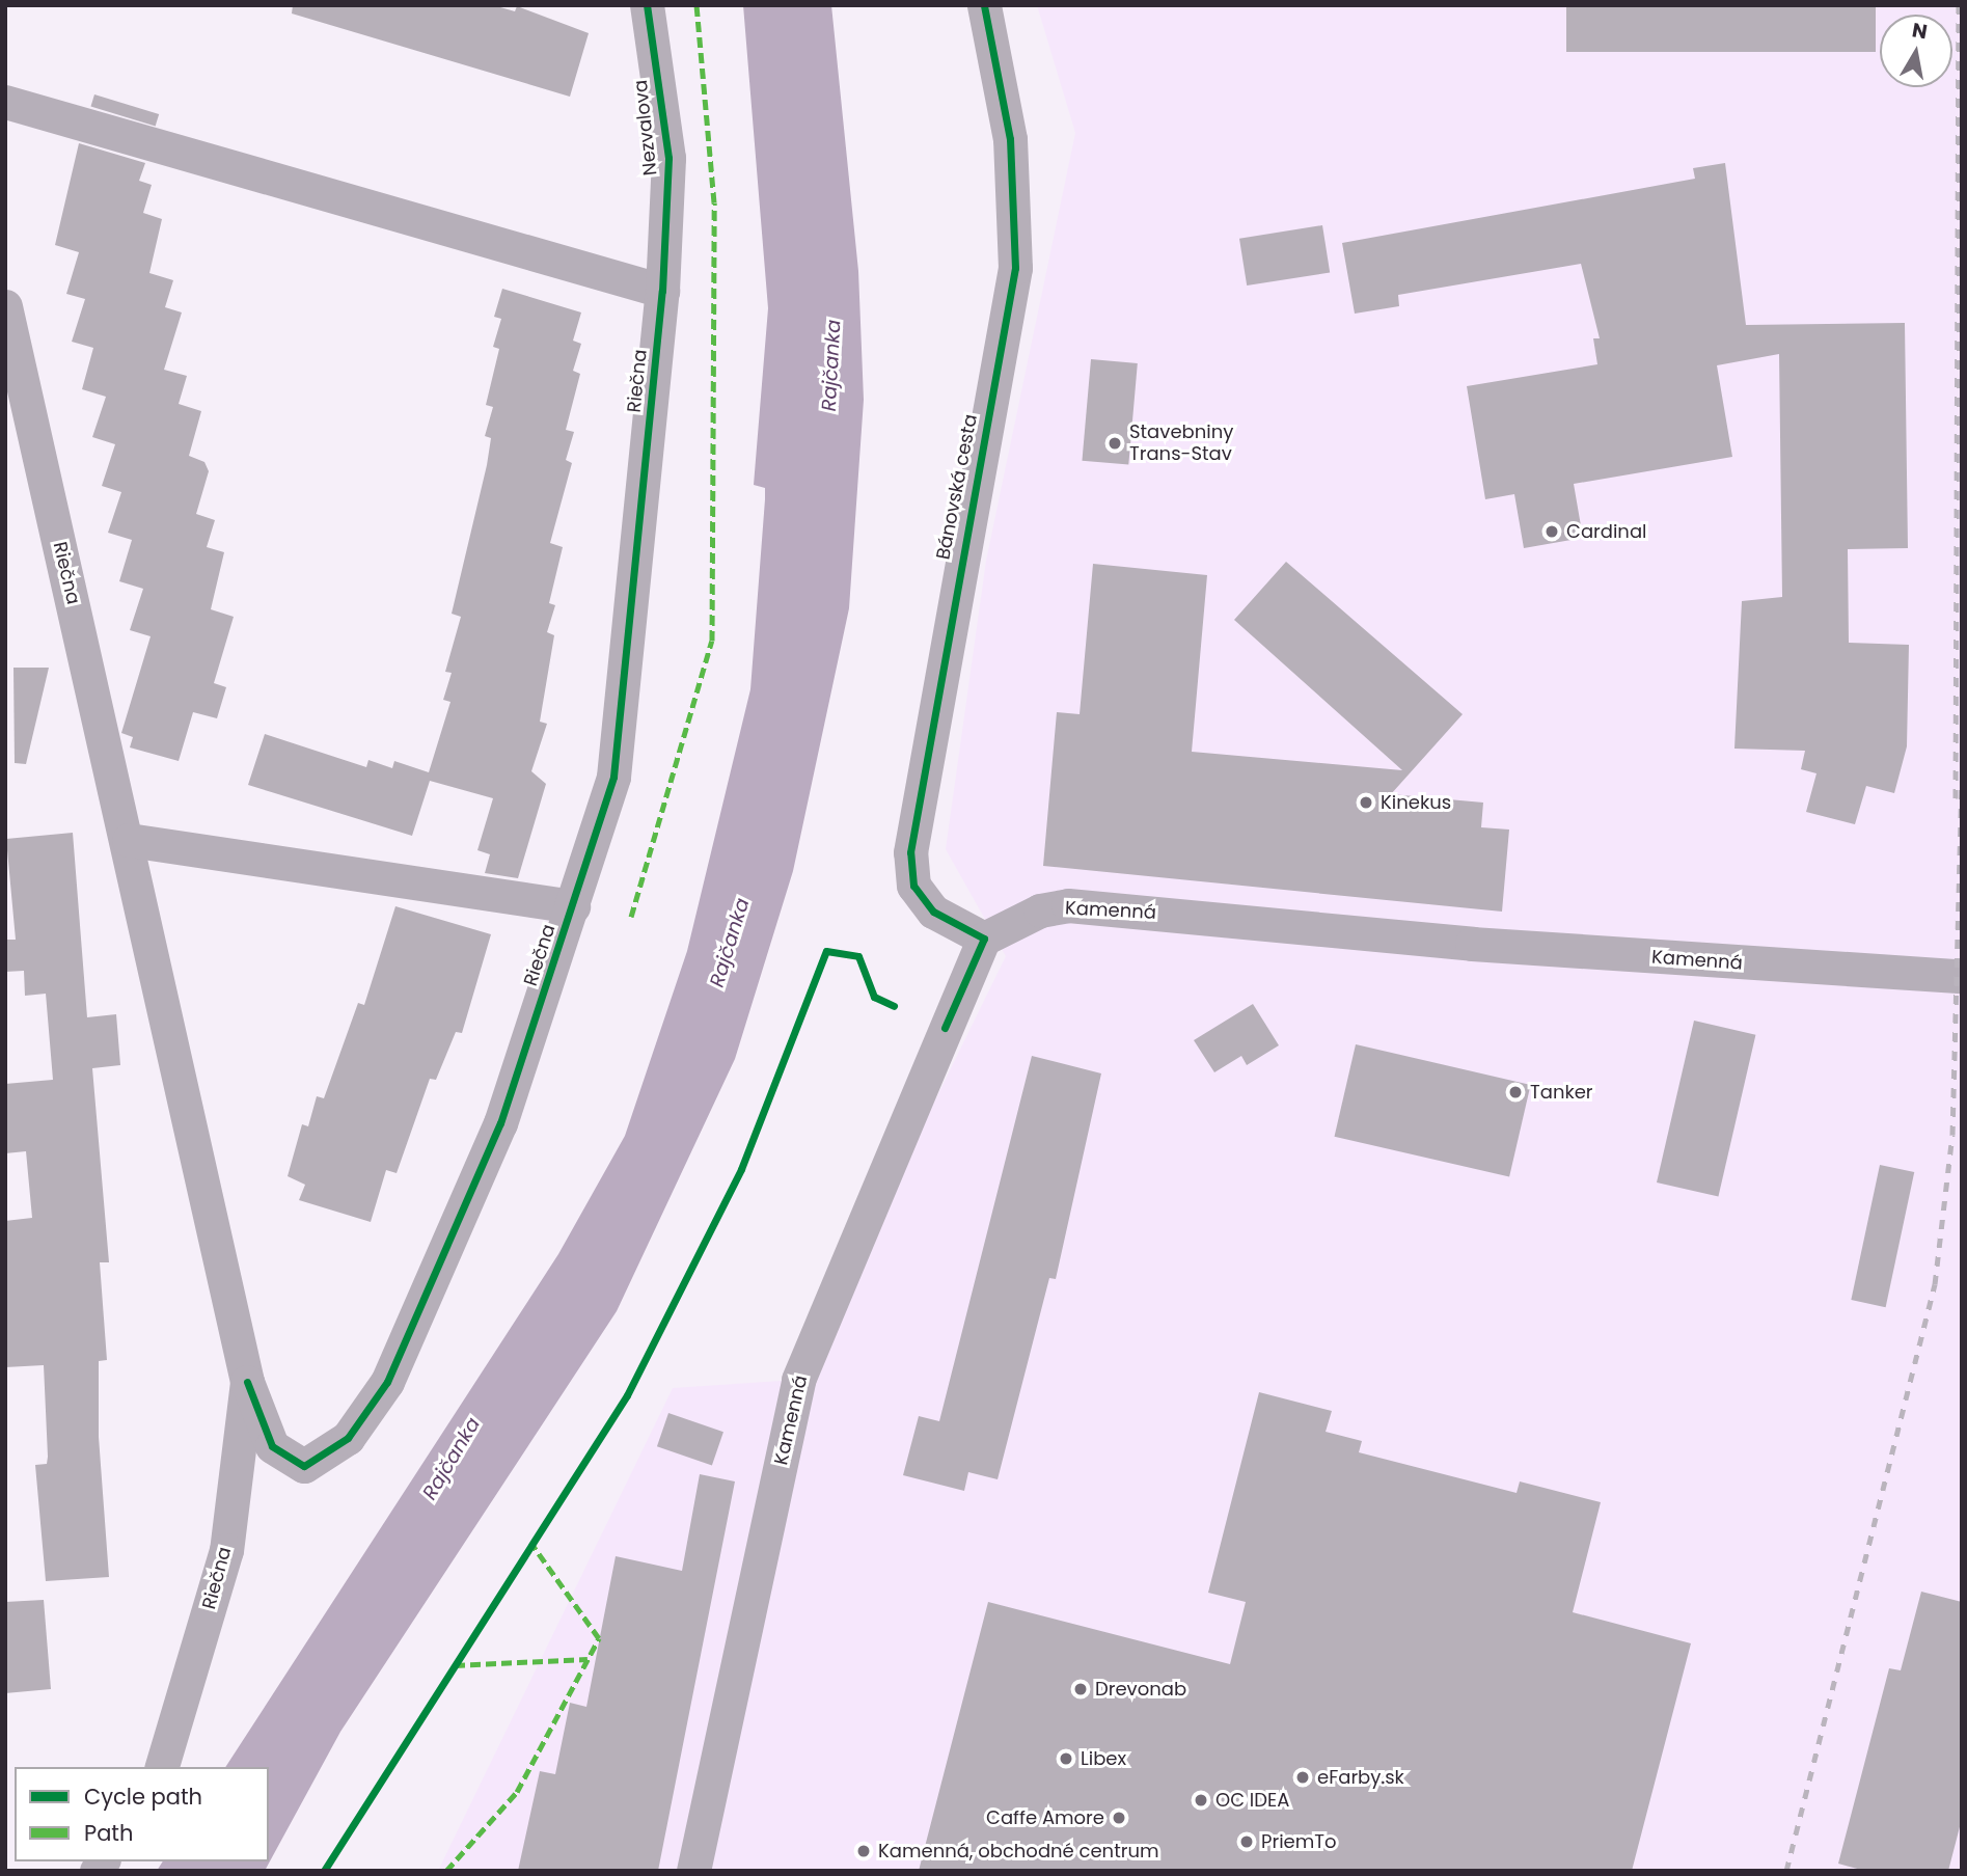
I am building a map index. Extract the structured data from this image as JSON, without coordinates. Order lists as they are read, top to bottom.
{
  "streets": {
    "street": [
      "Nezvalova",
      "Riečna",
      "Bánovská cesta",
      "Kamenná"
    ]
  },
  "crossings": [
    ["Nezvalova", "Riečna"],
    ["Bánovská cesta", "Kamenná"]
  ],
  "water": ["Rajčanka"],
  "places": [
    "Stavebniny Trans-Stav",
    "Cardinal",
    "Kinekus",
    "Tanker",
    "Drevonab",
    "Libex",
    "eFarby.sk",
    "OC IDEA",
    "Caffe Amore",
    "PriemTo",
    "Kamenná, obchodné centrum"
  ],
  "legend": ["Cycle path", "Path"],
  "north": "top"
}
